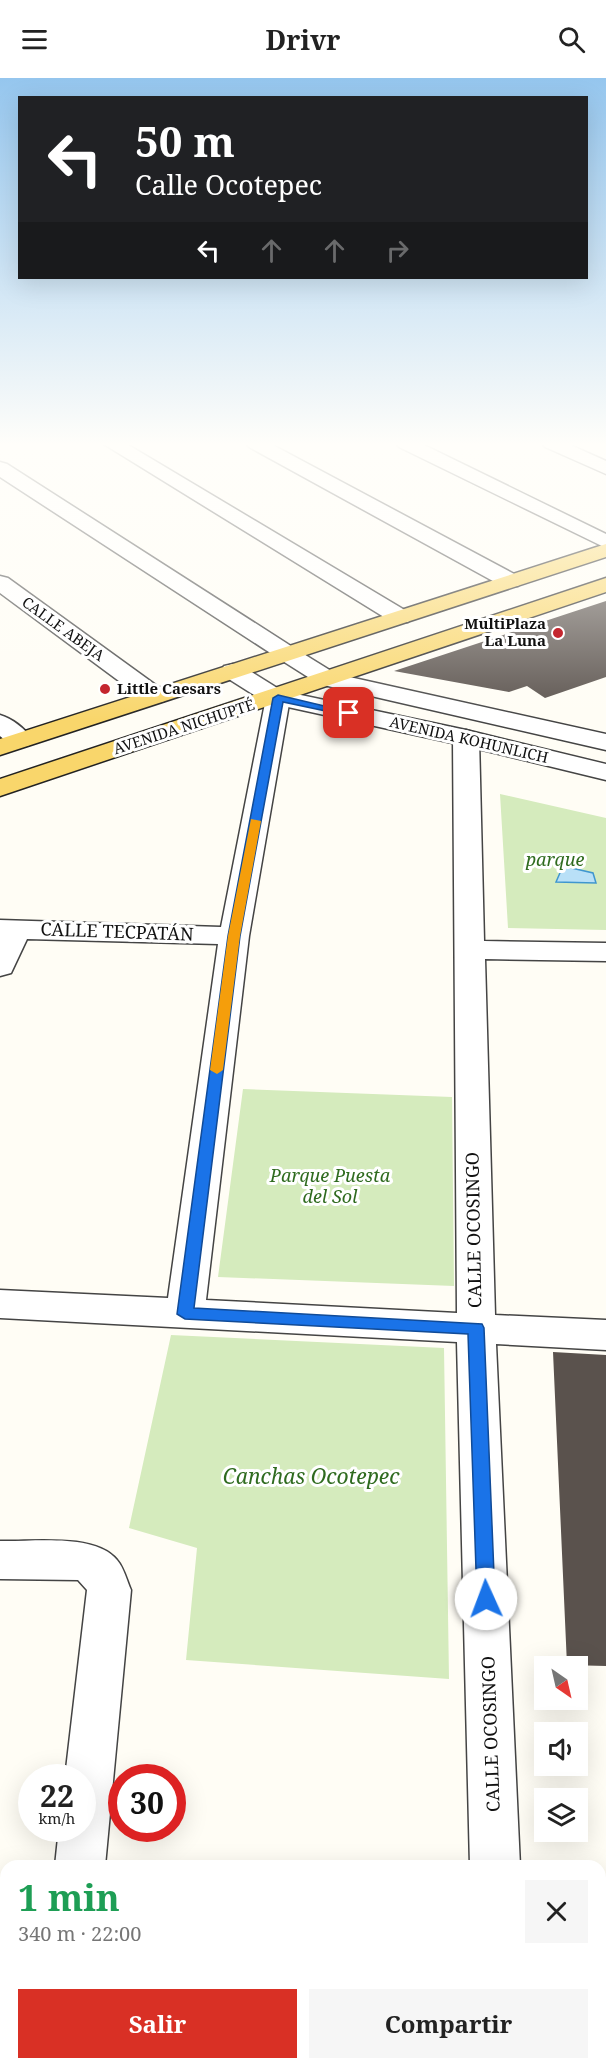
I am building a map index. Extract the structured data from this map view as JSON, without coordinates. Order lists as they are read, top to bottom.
{
  "streets": {
    "main road": ["AVENIDA NICHUPTÉ"],
    "street": [
      "CALLE ABEJA",
      "AVENIDA KOHUNLICH",
      "CALLE TECPATÁN",
      "CALLE OCOSINGO"
    ]
  },
  "crossings": [
    ["AVENIDA NICHUPTÉ", "AVENIDA KOHUNLICH"],
    ["AVENIDA KOHUNLICH", "CALLE OCOSINGO"]
  ],
  "parks": ["parque", "Parque Puesta del Sol", "Canchas Ocotepec"],
  "places": ["MultiPlaza La Luna", "Little Caesars"],
  "north": "bottom right",
  "page": {
    "header": "Drivr",
    "turn": ["50 m", "Calle Ocotepec"],
    "speed": "22 km/h",
    "limit": "30",
    "heading": ["1 min", "340 m · 22:00"],
    "buttons": ["Salir", "Compartir"]
  }
}
